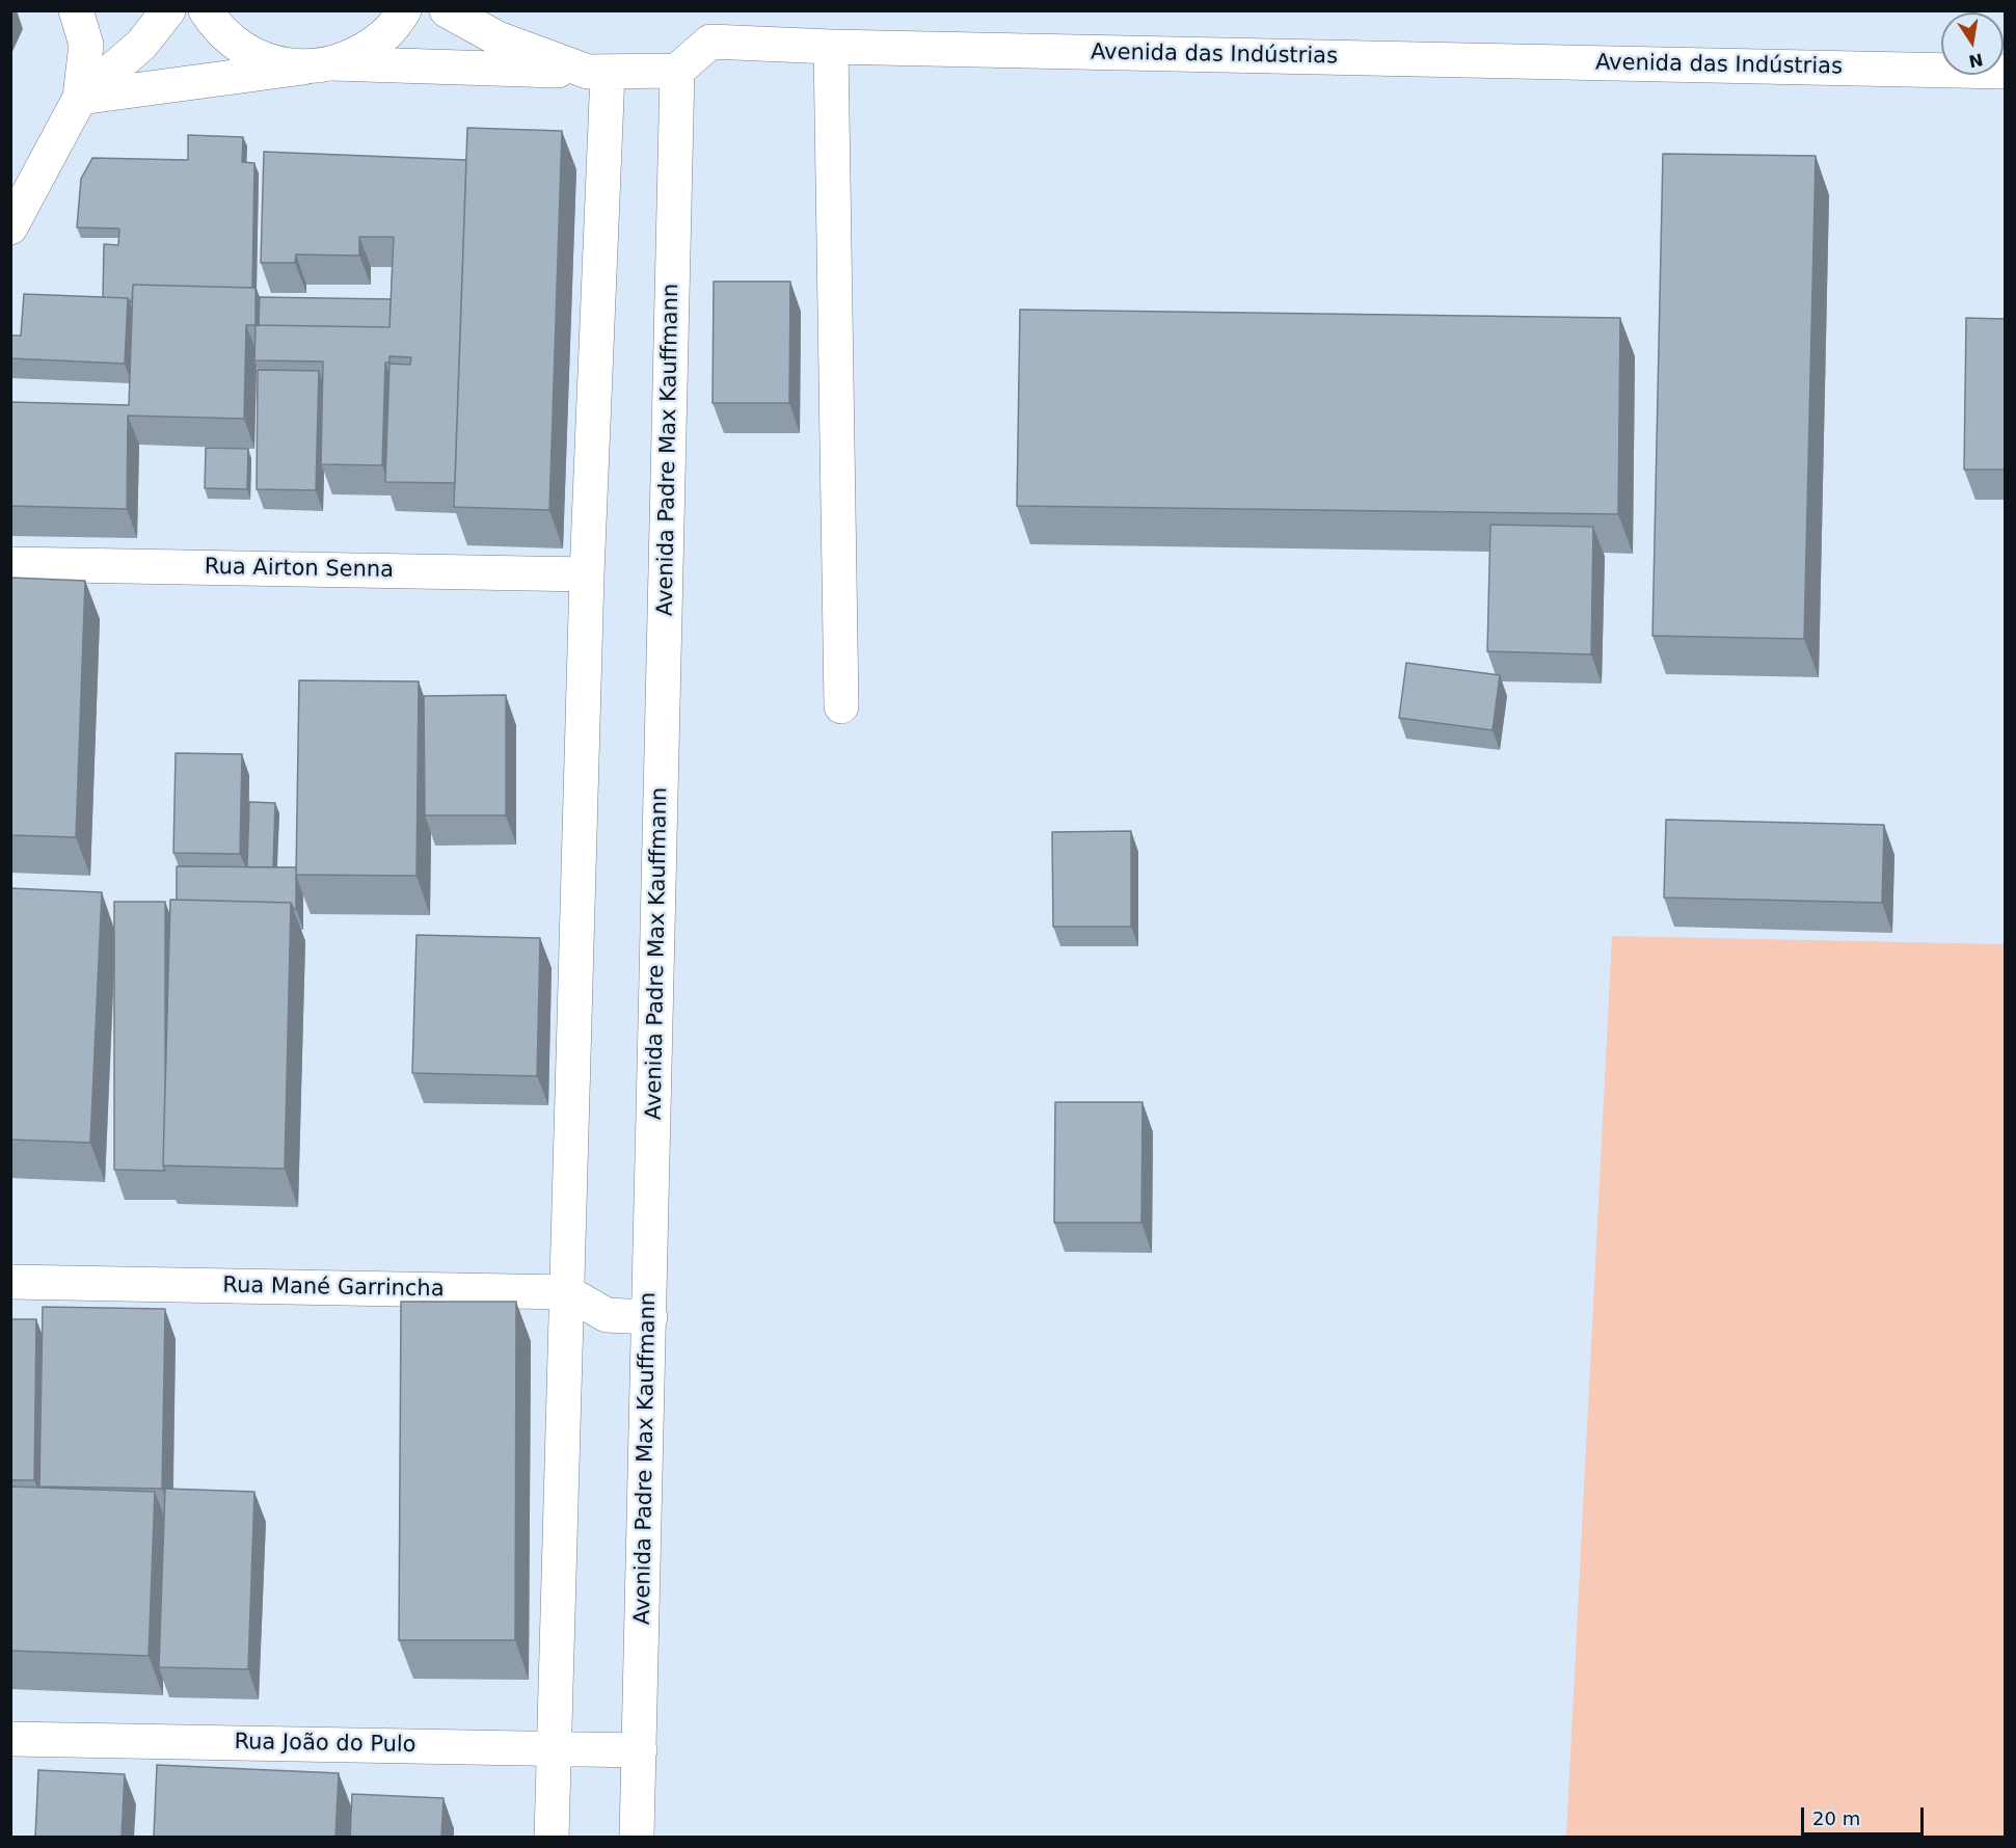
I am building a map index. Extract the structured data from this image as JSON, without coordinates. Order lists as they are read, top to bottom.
{
  "streets": {
    "street": [
      "Avenida das Indústrias",
      "Avenida Padre Max Kauffmann",
      "Rua Airton Senna",
      "Rua Mané Garrincha",
      "Rua João do Pulo"
    ]
  },
  "crossings": [
    ["Avenida das Indústrias", "Avenida Padre Max Kauffmann"],
    ["Avenida Padre Max Kauffmann", "Rua Mané Garrincha"],
    ["Avenida Padre Max Kauffmann", "Rua João do Pulo"]
  ],
  "scale_bar": "20 m",
  "north": "bottom"
}
